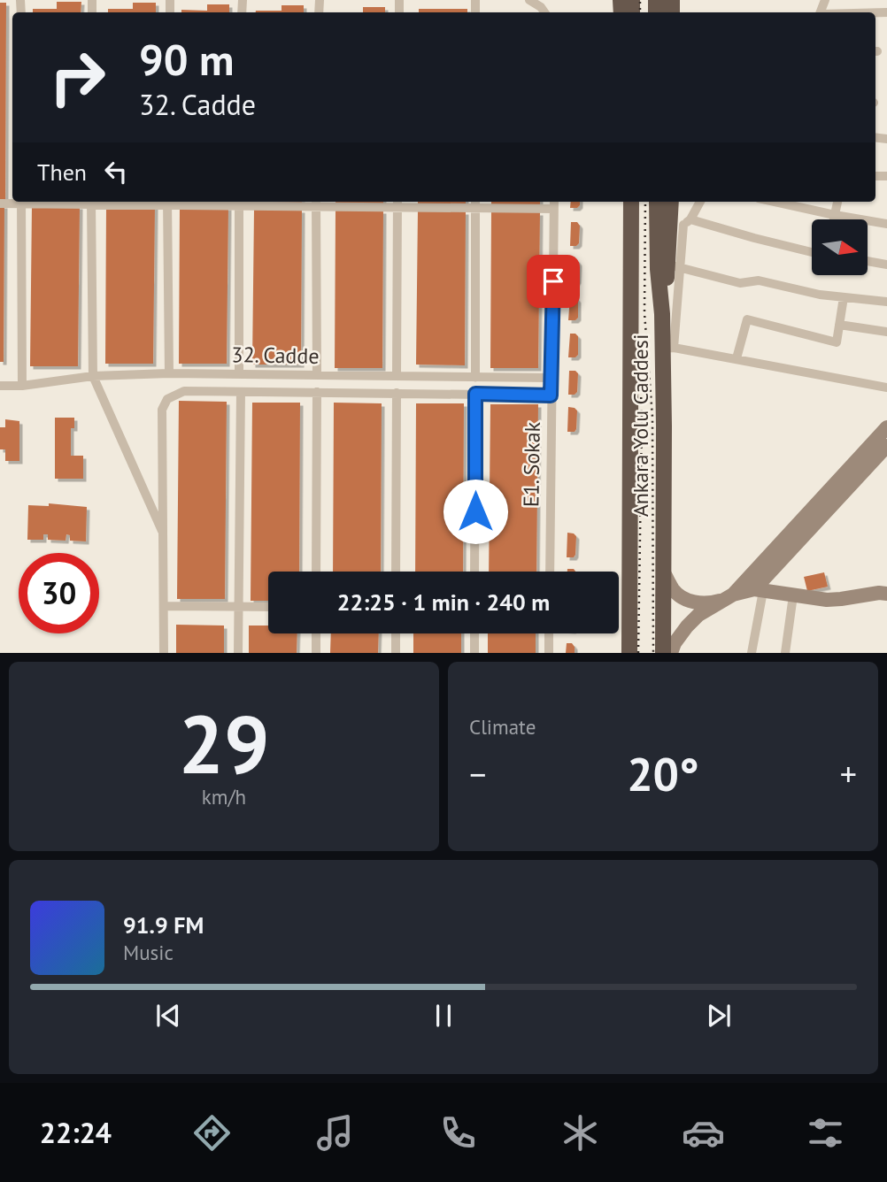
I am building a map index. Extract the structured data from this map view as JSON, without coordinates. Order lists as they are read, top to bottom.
{
  "streets": {
    "highway": ["Ankara Yolu Caddesi"],
    "street": ["32. Cadde", "E1. Sokak"]
  },
  "crossings": [
    ["32. Cadde", "E1. Sokak"]
  ],
  "north": "right",
  "page": {
    "turn": ["90 m", "32. Cadde"],
    "then": "Then",
    "limit": "30",
    "trip": "22:25 · 1 min · 240 m",
    "tile": [
      ["29", "km/h"],
      "Climate"
    ],
    "heat": ["−", "20°", "+"],
    "song": ["91.9 FM", "Music"],
    "tabs": "22:24"
  }
}
